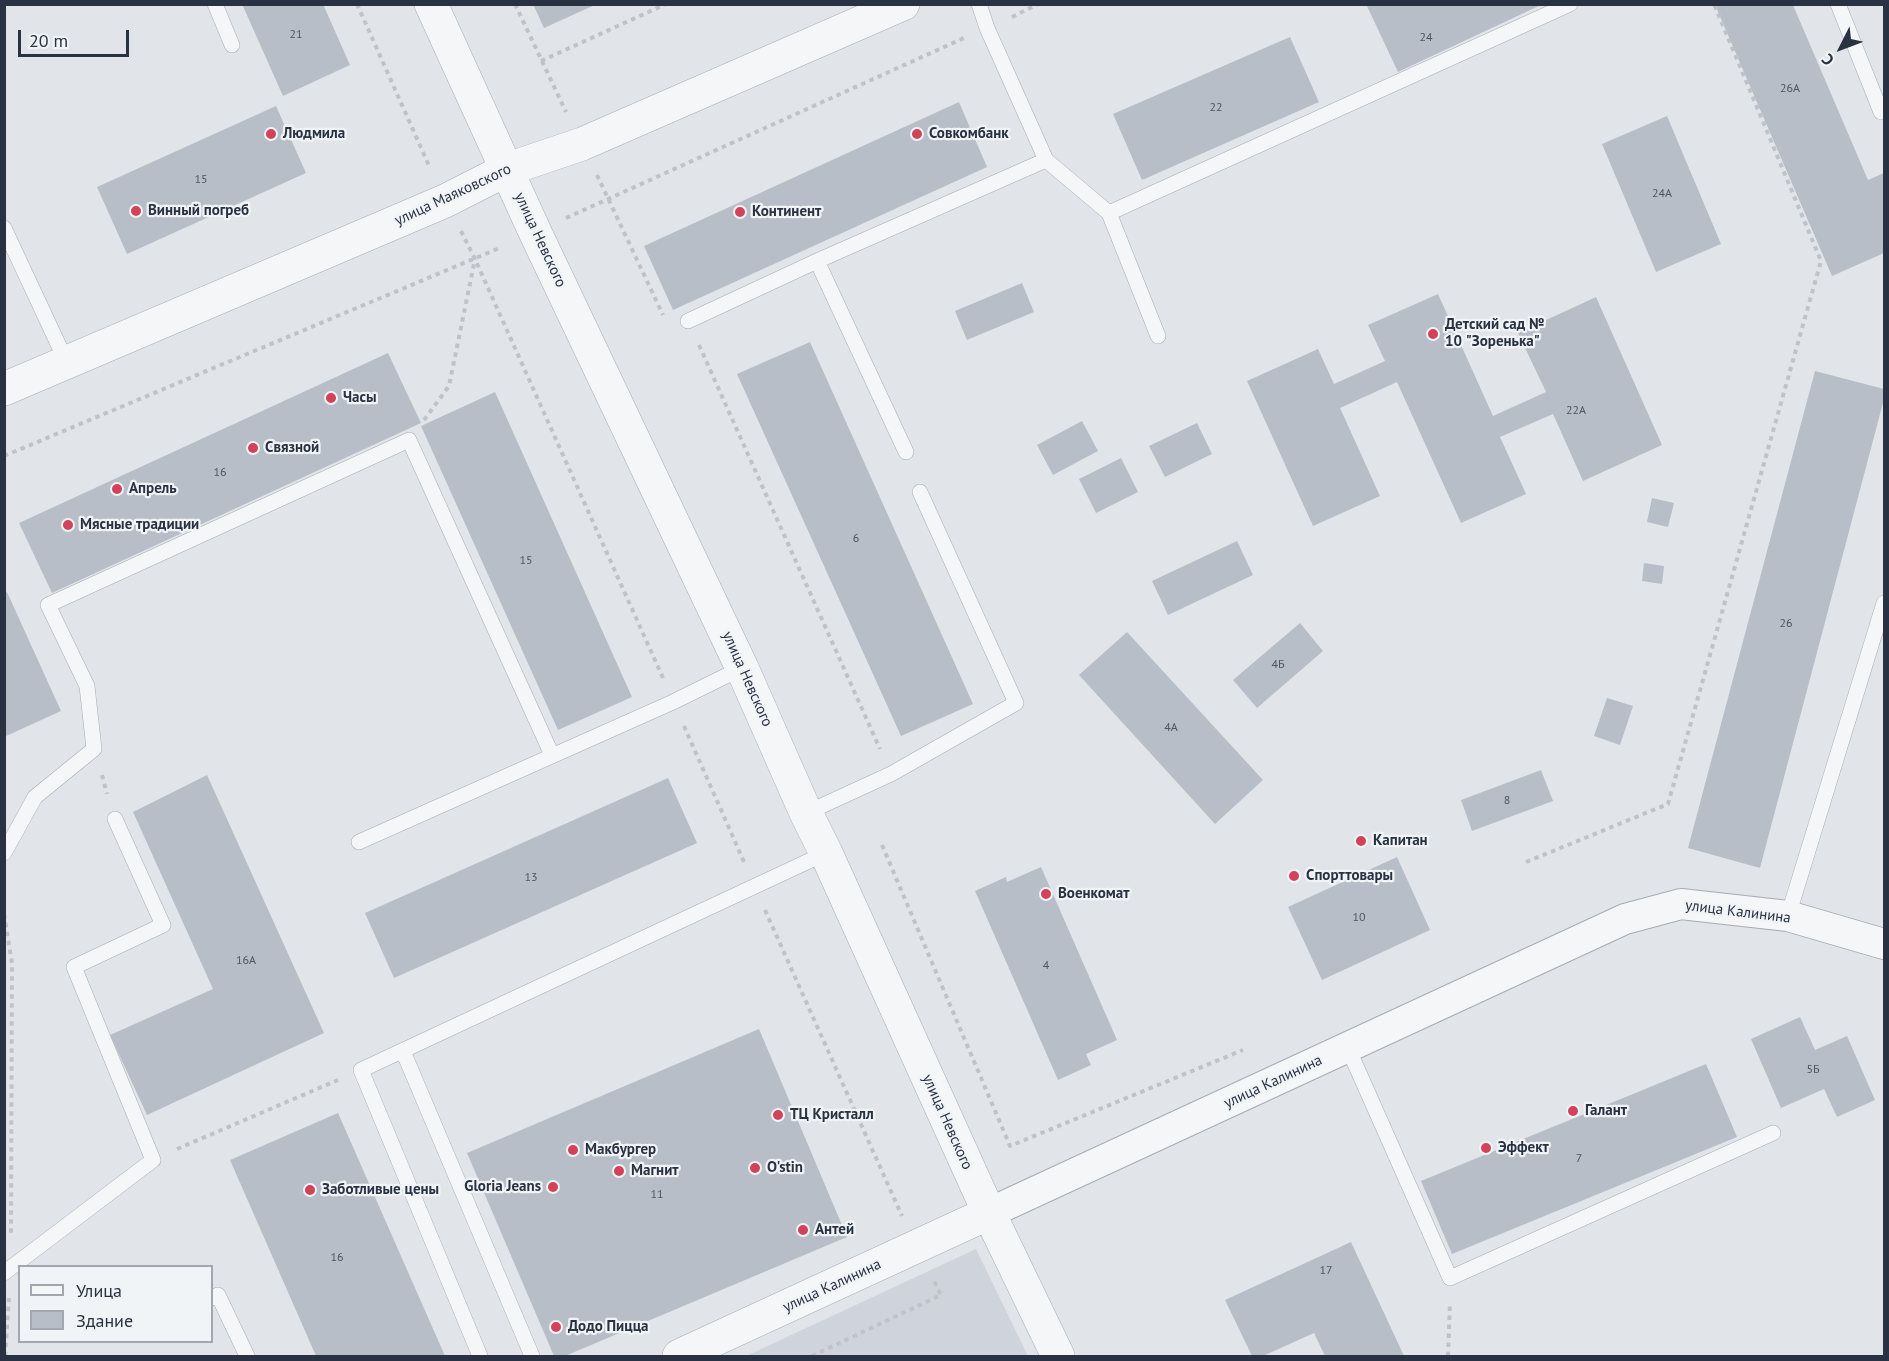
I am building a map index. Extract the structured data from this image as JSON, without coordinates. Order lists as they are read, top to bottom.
{
  "streets": {
    "street": ["улица Маяковского", "улица Невского", "улица Калинина"]
  },
  "crossings": [
    ["улица Маяковского", "улица Невского"],
    ["улица Невского", "улица Калинина"]
  ],
  "places": [
    "Людмила",
    "Совкомбанк",
    "Винный погреб",
    "Континент",
    "Детский сад № 10 \"Зоренька\"",
    "Часы",
    "Связной",
    "Апрель",
    "Мясные традиции",
    "Капитан",
    "Спорттовары",
    "Военкомат",
    "Галант",
    "ТЦ Кристалл",
    "Эффект",
    "Макбургер",
    "O'stin",
    "Магнит",
    "Gloria Jeans",
    "Заботливые цены",
    "Антей",
    "Додо Пицца"
  ],
  "house_numbers": [
    "21",
    "24",
    "26А",
    "22",
    "15",
    "24А",
    "22А",
    "16",
    "6",
    "15",
    "26",
    "4Б",
    "4А",
    "8",
    "13",
    "10",
    "16А",
    "4",
    "5Б",
    "7",
    "11",
    "16",
    "17"
  ],
  "legend": ["Улица", "Здание"],
  "scale_bar": "20 m",
  "north": "bottom left"
}
